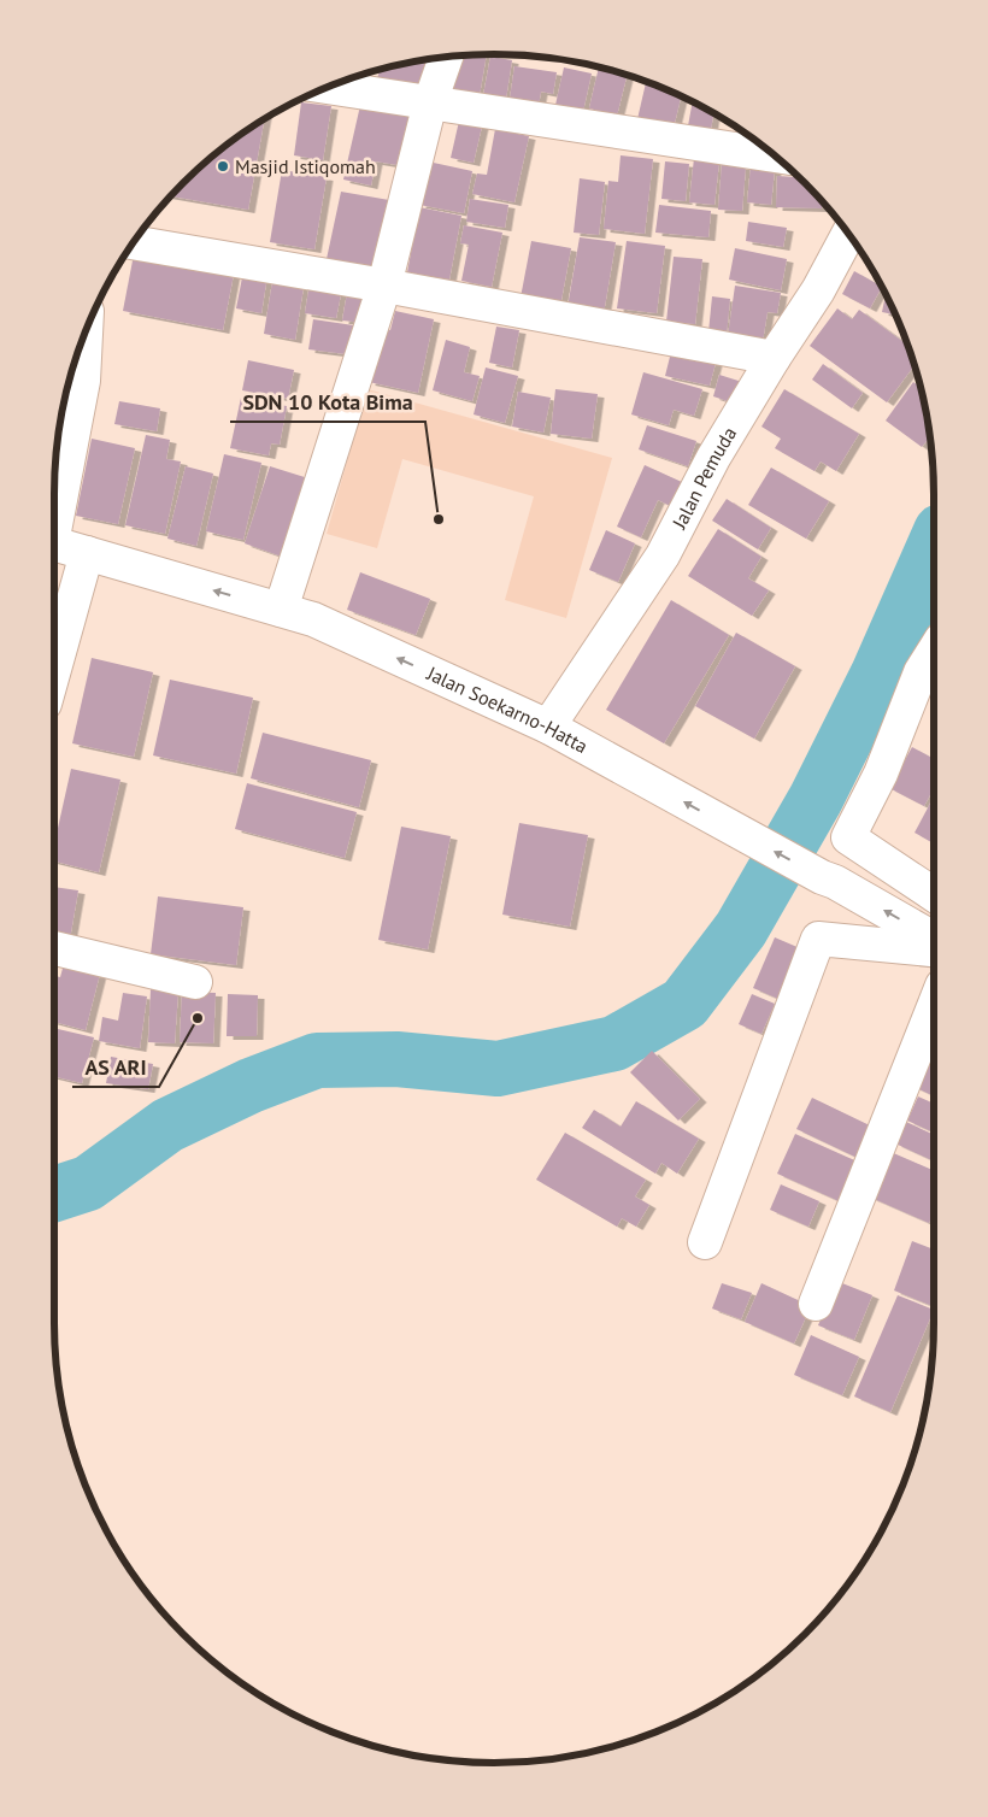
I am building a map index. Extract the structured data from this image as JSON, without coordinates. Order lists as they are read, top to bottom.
{
  "streets": {
    "main road": ["Jalan Pemuda", "Jalan Soekarno-Hatta"]
  },
  "crossings": [
    ["Jalan Pemuda", "Jalan Soekarno-Hatta"]
  ],
  "one_way": ["Jalan Soekarno-Hatta"],
  "places": ["Masjid Istiqomah", "SDN 10 Kota Bima", "AS ARI"]
}
